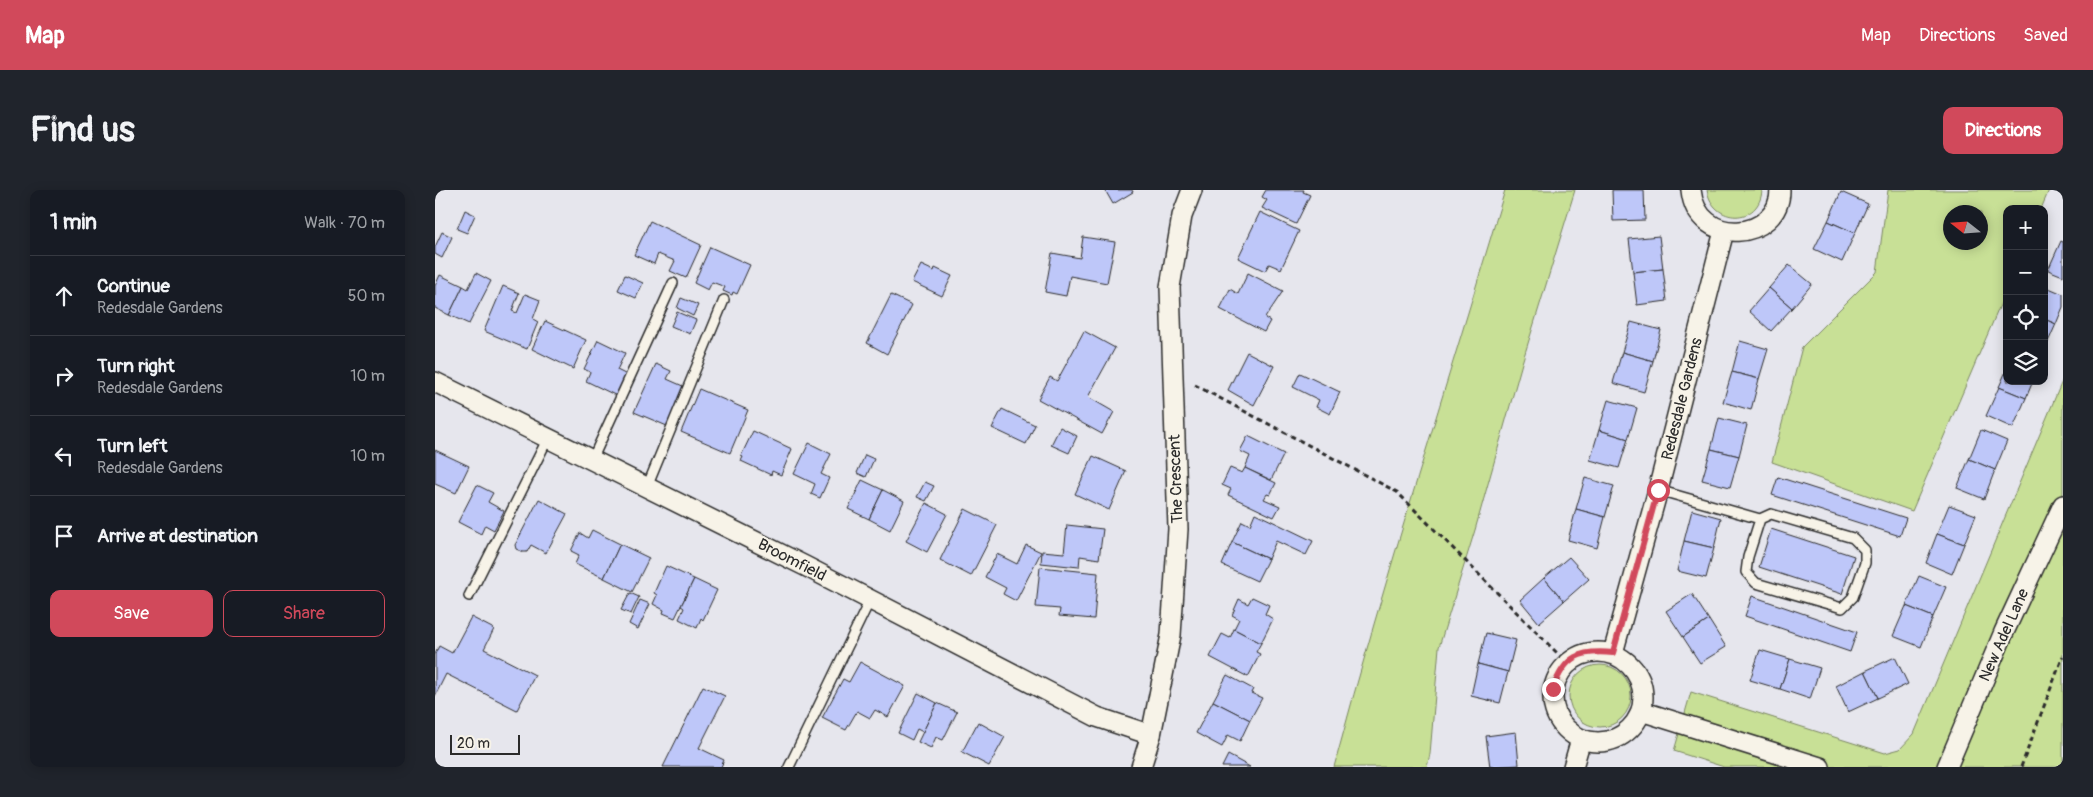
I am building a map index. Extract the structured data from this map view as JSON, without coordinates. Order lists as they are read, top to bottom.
{
  "streets": {
    "street": [
      "Redesdale Gardens",
      "The Crescent",
      "Broomfield",
      "New Adel Lane"
    ]
  },
  "crossings": [
    ["The Crescent", "Broomfield"]
  ],
  "scale_bar": "20 m",
  "north": "left",
  "page": {
    "header": "Map",
    "nav": ["Map", "Directions", "Saved"],
    "buttons": [
      "Directions",
      ["Save", "Share"]
    ],
    "title": "Find us",
    "heading": ["1 min", "Walk · 70 m"],
    "map_buttons": ["+", "−"],
    "list": [
      ["Continue", "Redesdale Gardens", "50 m"],
      ["Turn right", "Redesdale Gardens", "10 m"],
      ["Turn left", "Redesdale Gardens", "10 m"],
      "Arrive at destination"
    ],
    "scale": "20 m"
  }
}
